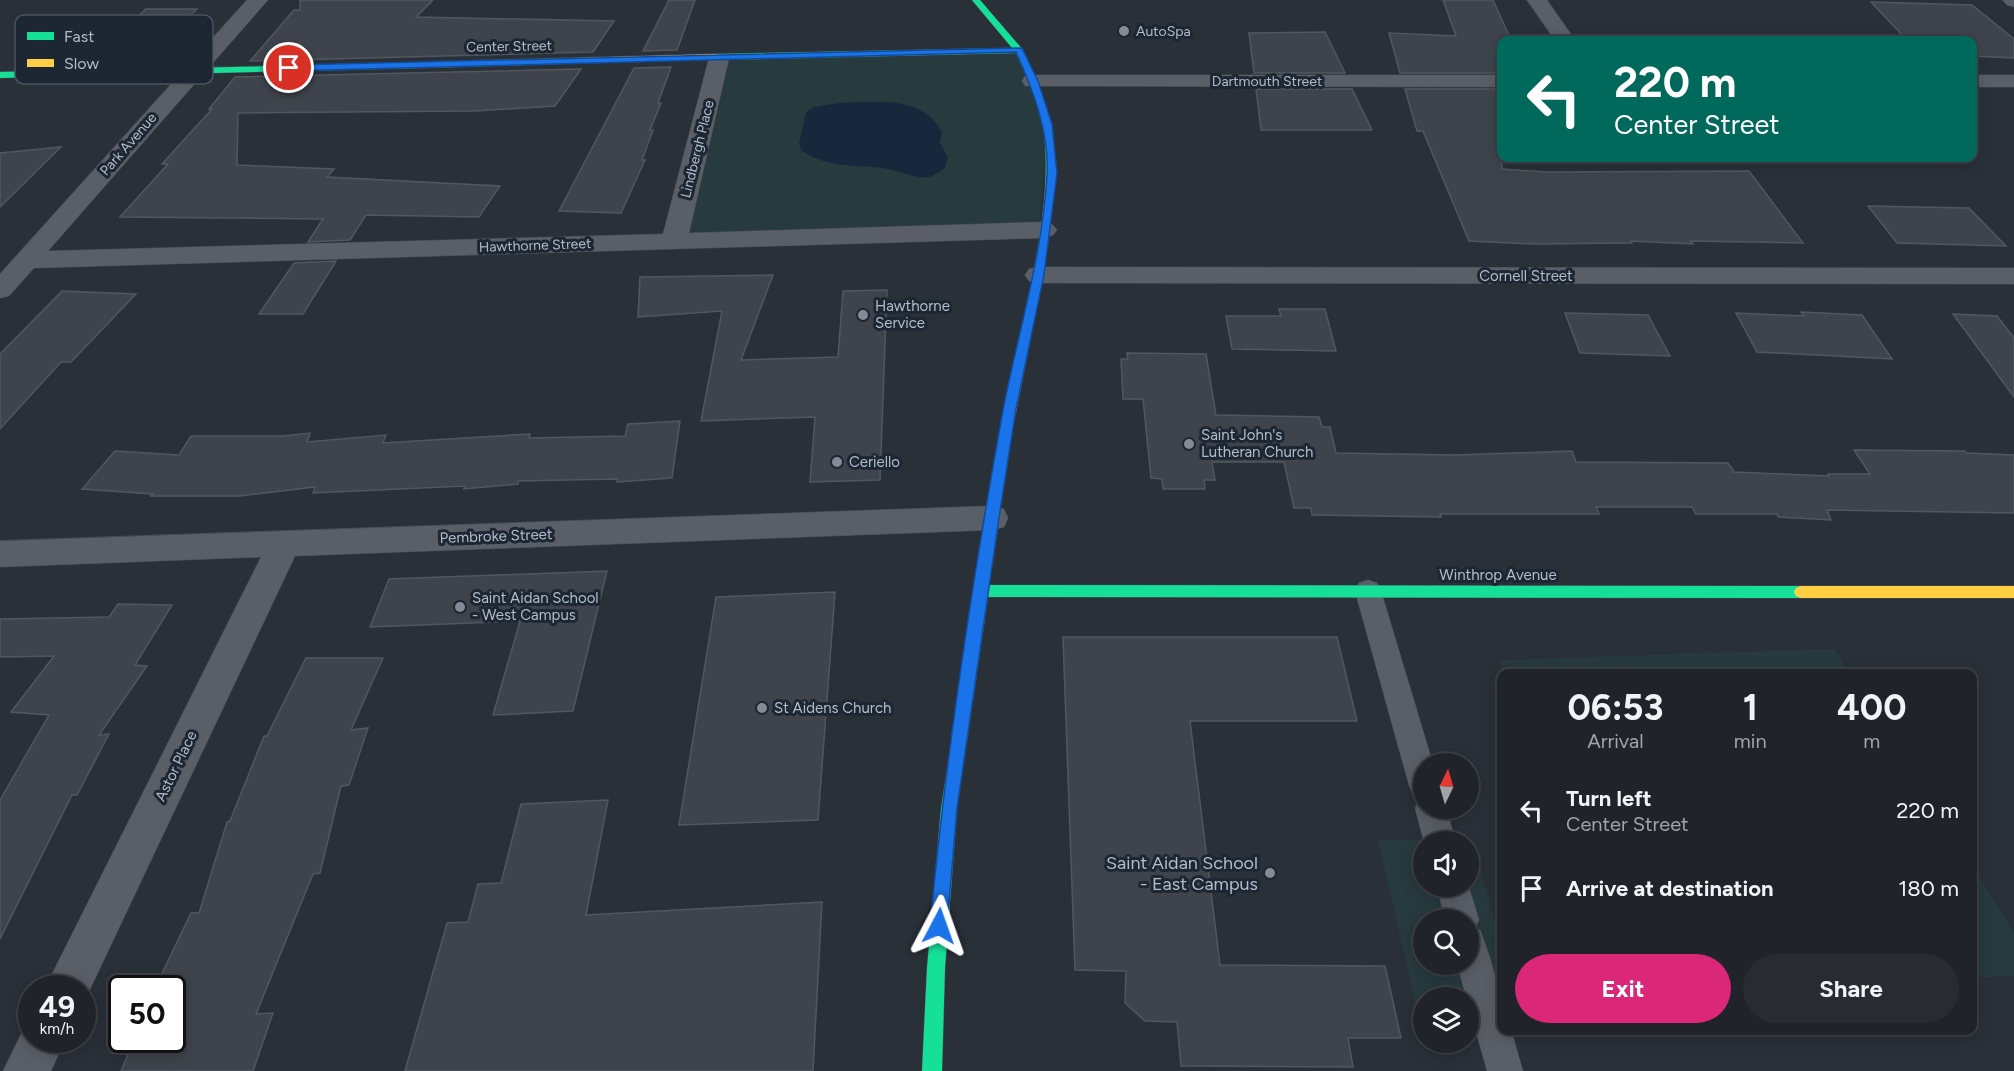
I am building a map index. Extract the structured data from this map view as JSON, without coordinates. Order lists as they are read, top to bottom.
{
  "streets": {
    "street": [
      "Center Street",
      "Dartmouth Street",
      "Park Avenue",
      "Lindbergh Place",
      "Hawthorne Street",
      "Cornell Street",
      "Pembroke Street",
      "Winthrop Avenue",
      "Astor Place"
    ]
  },
  "crossings": [
    ["Center Street", "Lindbergh Place"],
    ["Park Avenue", "Hawthorne Street"],
    ["Lindbergh Place", "Hawthorne Street"],
    ["Pembroke Street", "Astor Place"]
  ],
  "places": [
    "AutoSpa",
    "Hawthorne Service",
    "Saint John's Lutheran Church",
    "Ceriello",
    "Saint Aidan School - West Campus",
    "St Aidens Church",
    "Saint Aidan School - East Campus"
  ],
  "legend": ["Fast", "Slow"],
  "north": "top",
  "page": {
    "turn": ["220 m", "Center Street"],
    "eta": [
      "06:53",
      "Arrival",
      "1",
      "min",
      "400",
      "m"
    ],
    "list": [
      {
        "name": "Turn left",
        "note": "Center Street",
        "value": "220 m"
      },
      {
        "name": "Arrive at destination",
        "value": "180 m"
      }
    ],
    "buttons": ["Exit", "Share"],
    "speed": "49 km/h",
    "limit": "50"
  }
}
